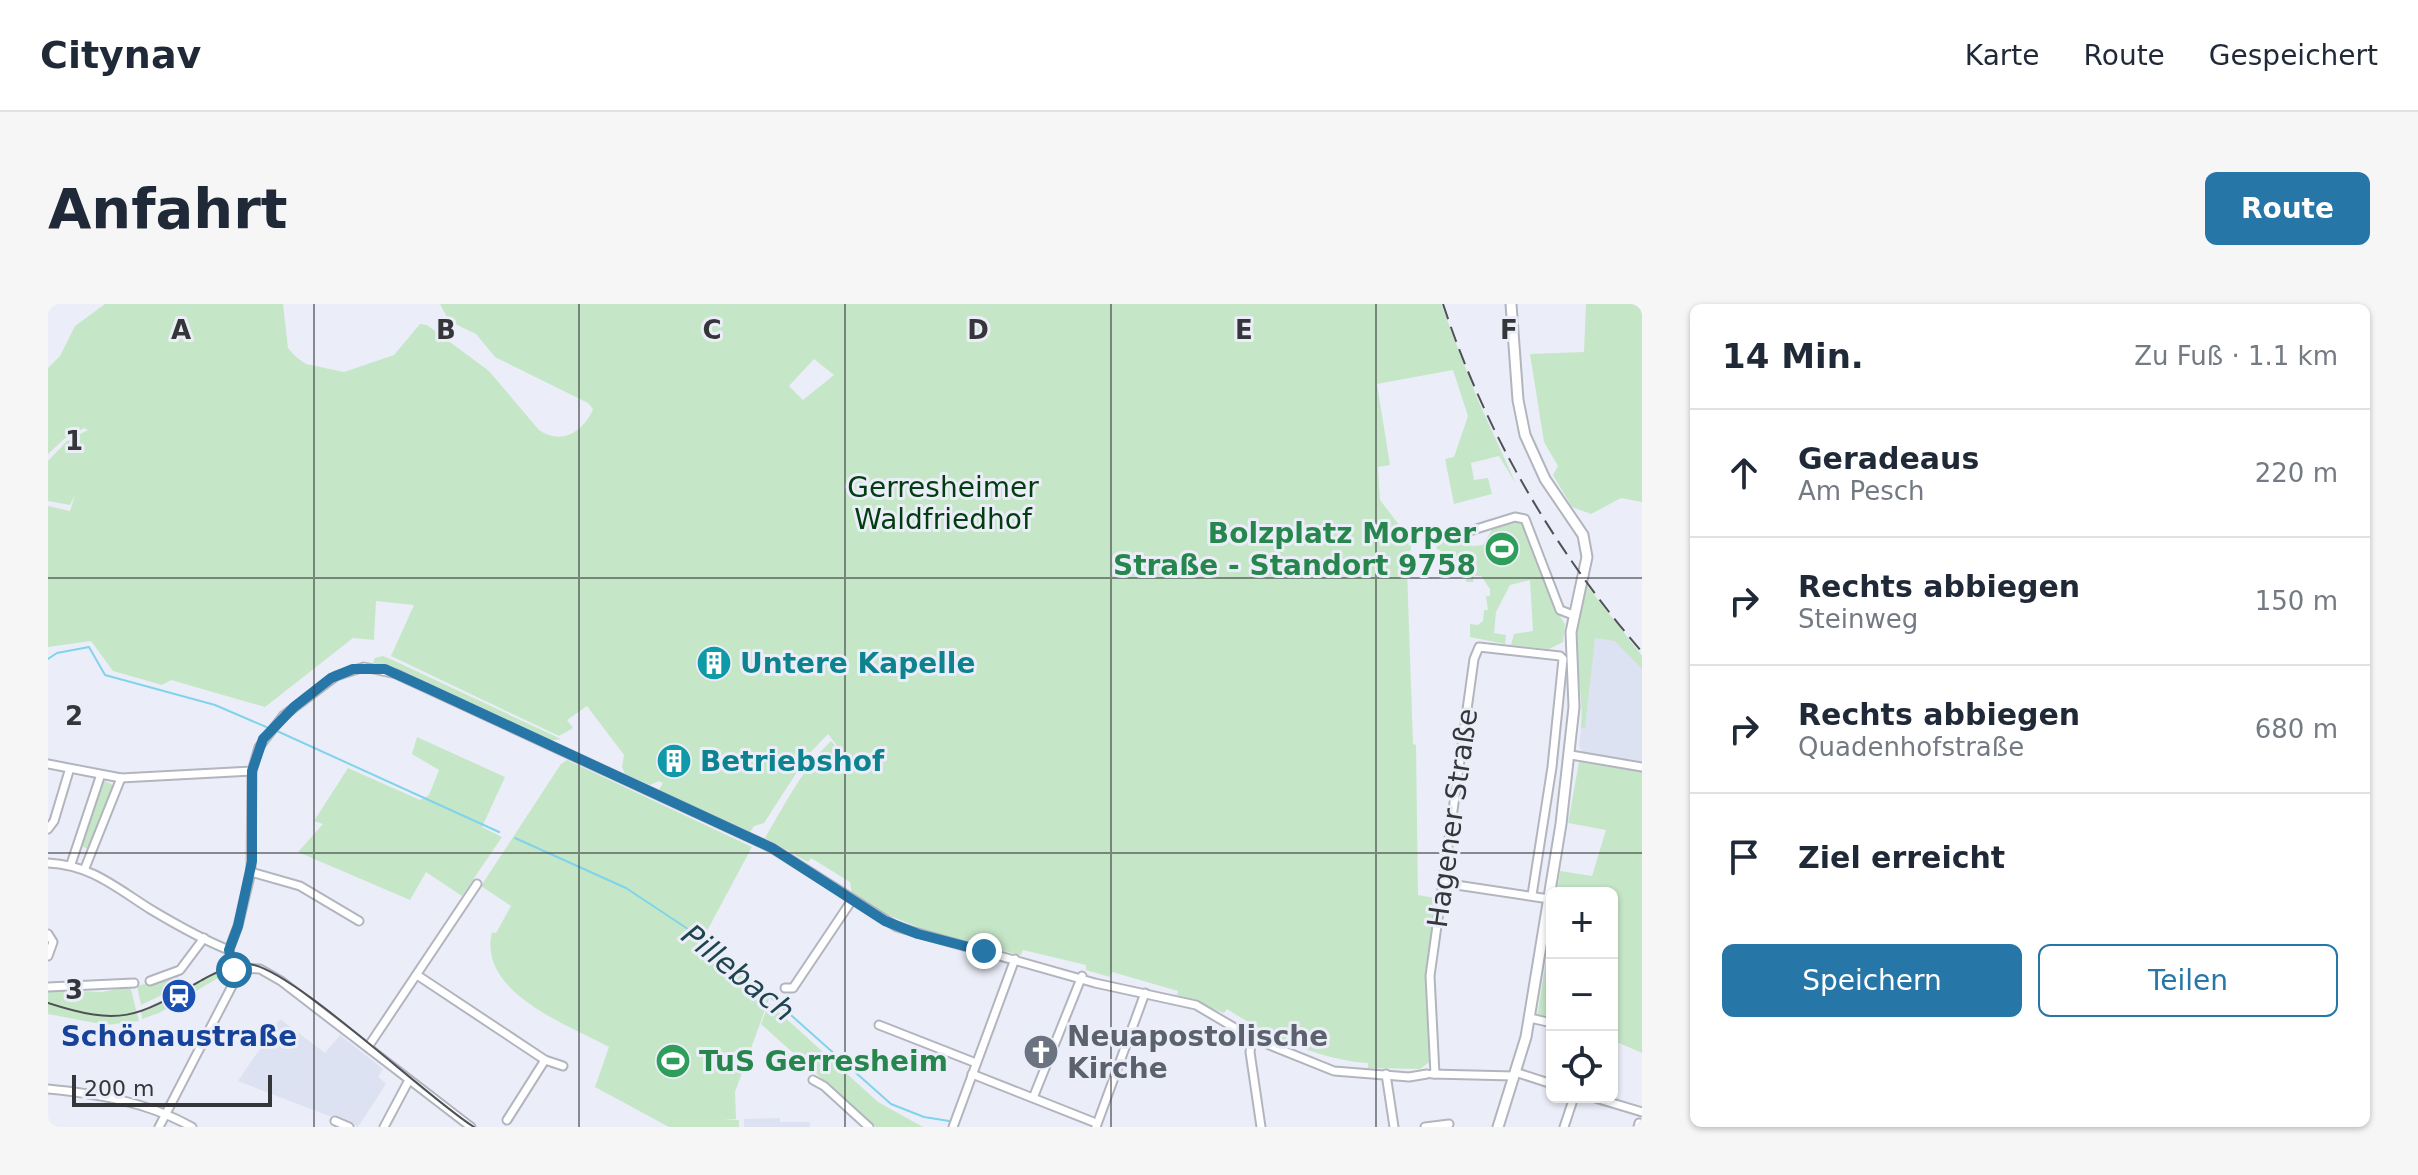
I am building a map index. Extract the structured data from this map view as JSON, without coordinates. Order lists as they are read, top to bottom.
{
  "streets": {
    "street": ["Hagener Straße"]
  },
  "water": ["Pillebach"],
  "parks": ["Gerresheimer Waldfriedhof"],
  "places": {
    "sports": ["Bolzplatz Morper Straße - Standort 9758", "TuS Gerresheim"],
    "building": ["Untere Kapelle", "Betriebshof"],
    "station": ["Schönaustraße"],
    "church": ["Neuapostolische Kirche"]
  },
  "scale_bar": "200 m",
  "page": {
    "header": "Citynav",
    "nav": ["Karte", "Route", "Gespeichert"],
    "buttons": [
      "Route",
      ["Speichern", "Teilen"]
    ],
    "title": "Anfahrt",
    "heading": ["14 Min.", "Zu Fuß · 1.1 km"],
    "list": [
      ["Geradeaus", "Am Pesch", "220 m"],
      ["Rechts abbiegen", "Steinweg", "150 m"],
      ["Rechts abbiegen", "Quadenhofstraße", "680 m"],
      "Ziel erreicht"
    ],
    "map_buttons": ["+", "−"],
    "scale": "200 m"
  },
  "grid": {
    "columns": [
      "A",
      "B",
      "C",
      "D",
      "E",
      "F"
    ],
    "rows": ["1", "2", "3"]
  }
}
